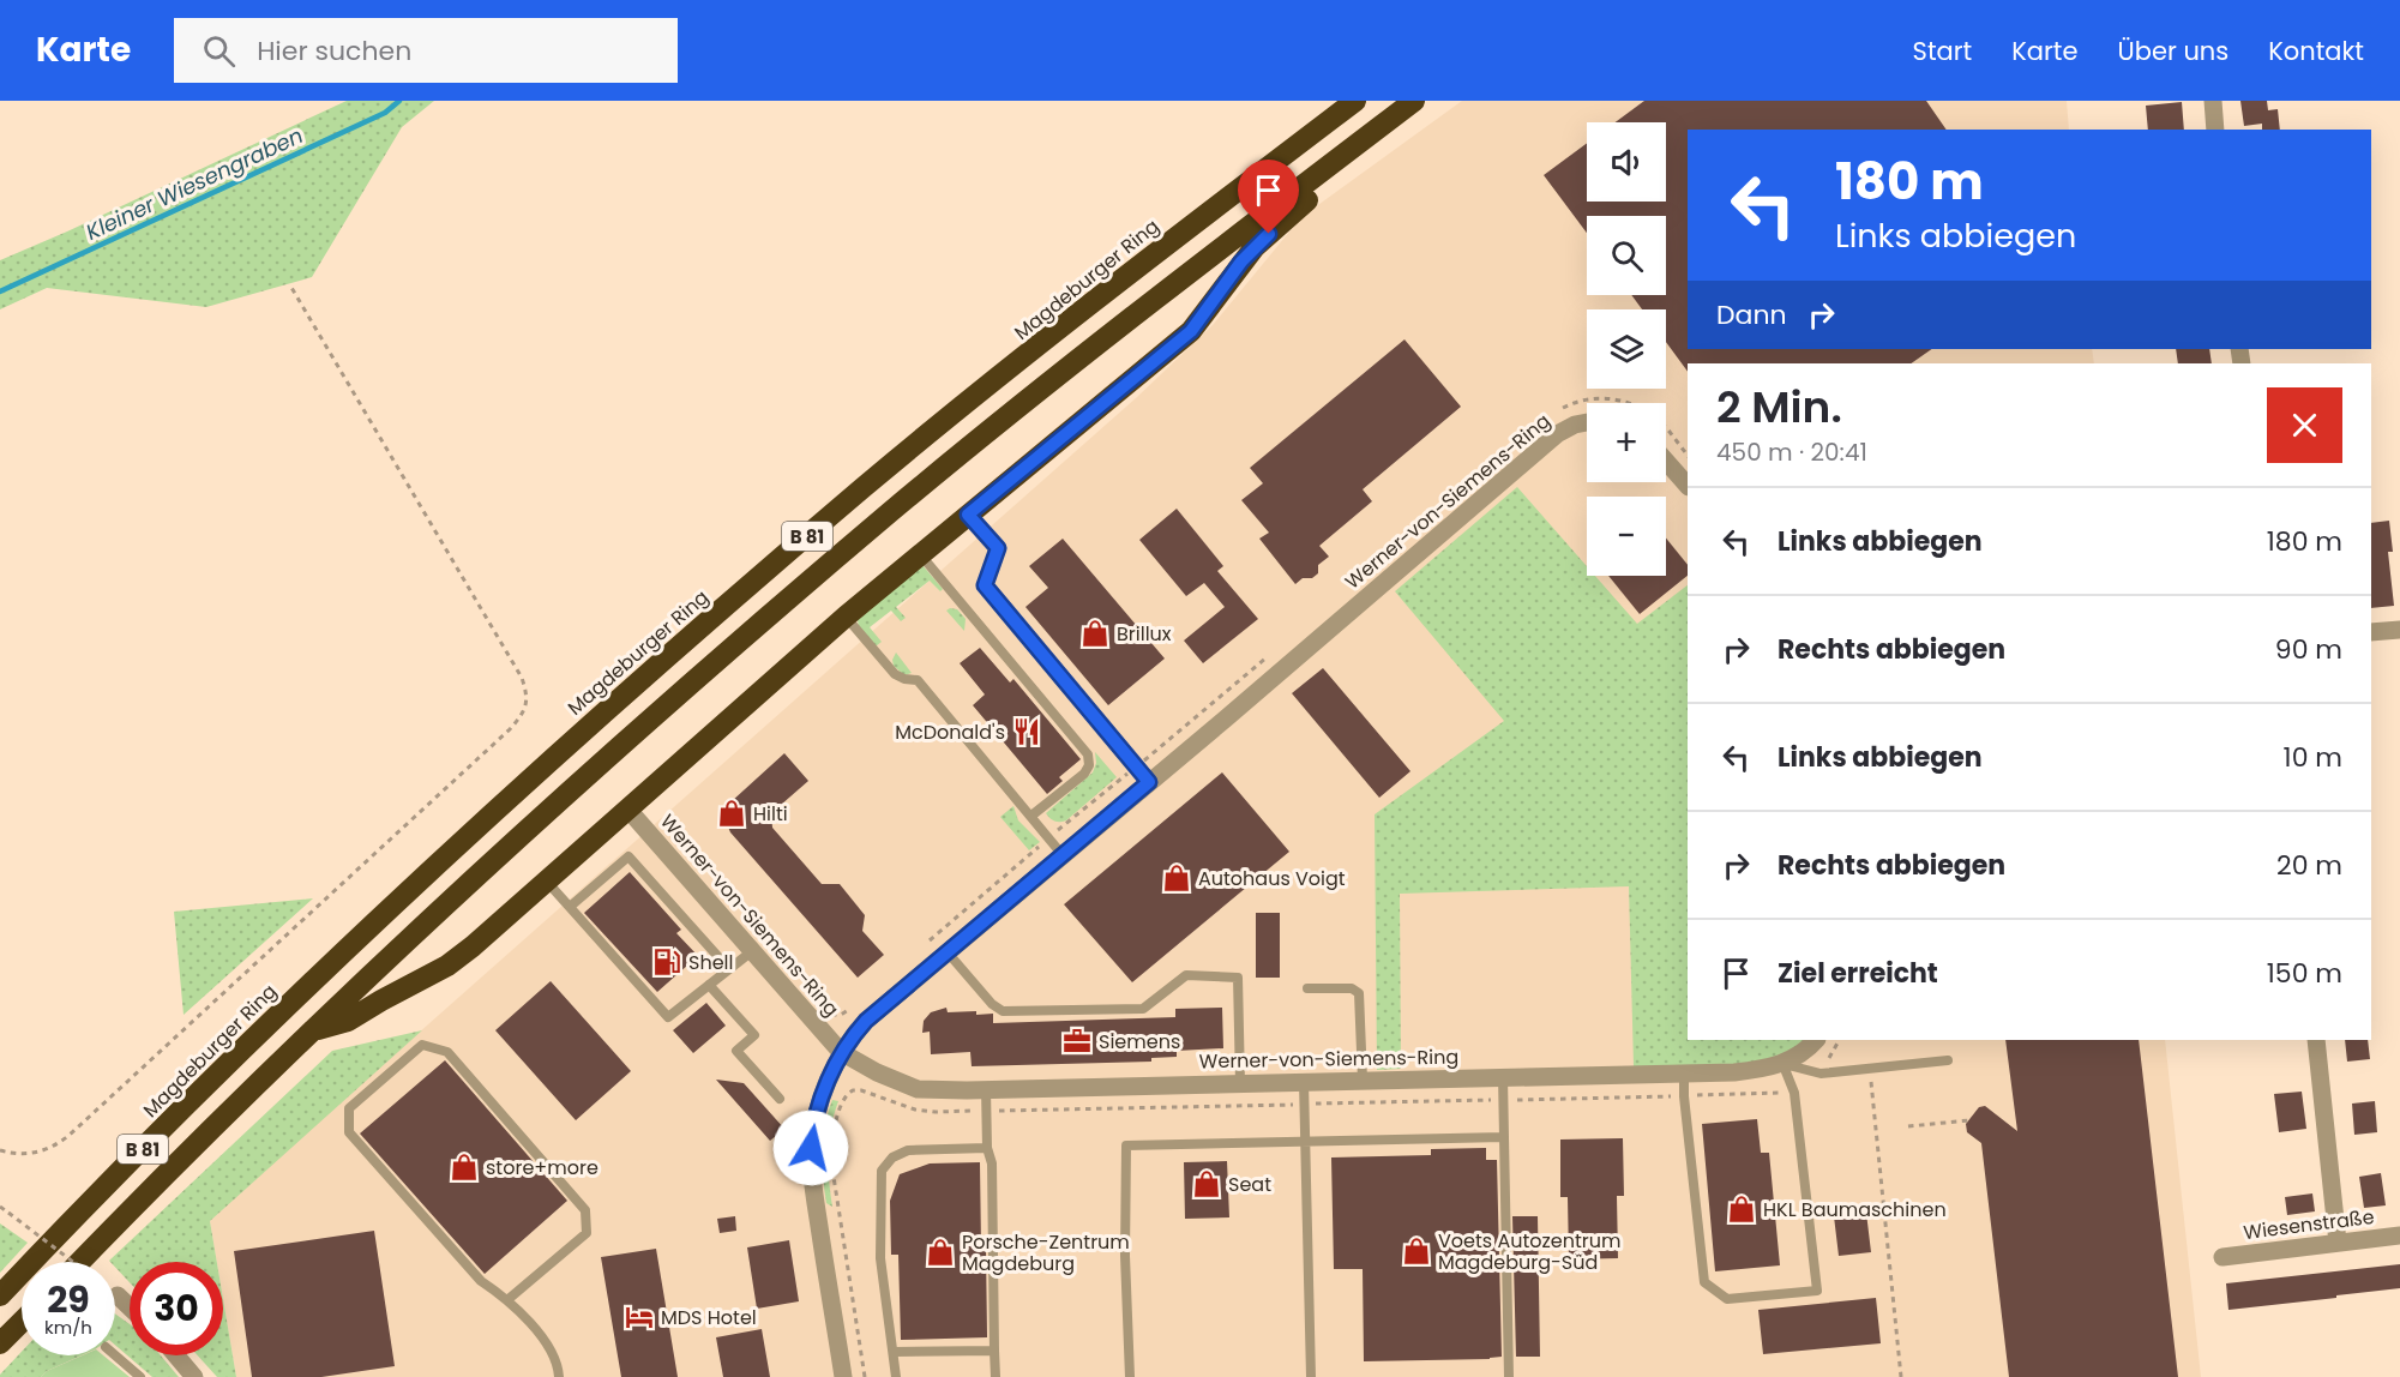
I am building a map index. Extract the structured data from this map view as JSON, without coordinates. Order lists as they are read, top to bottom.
{
  "streets": {
    "highway": ["Magdeburger Ring", "B 81"],
    "street": ["Werner-von-Siemens-Ring", "Wiesenstraße"]
  },
  "water": ["Kleiner Wiesengraben"],
  "places": {
    "shop": [
      "Brillux",
      "Hilti",
      "Autohaus Voigt",
      "store+more",
      "Seat",
      "HKL Baumaschinen",
      "Voets Autozentrum Magdeburg-Süd",
      "Porsche-Zentrum Magdeburg"
    ],
    "restaurant": ["McDonald's"],
    "fuel station": ["Shell"],
    "office": ["Siemens"],
    "hotel": ["MDS Hotel"]
  },
  "page": {
    "header": "Karte",
    "search": "Hier suchen",
    "nav": [
      "Start",
      "Karte",
      "Über uns",
      "Kontakt"
    ],
    "map_buttons": ["+", "−"],
    "turn": ["180 m", "Links abbiegen"],
    "then": "Dann",
    "heading": ["2 Min.", "450 m · 20:41"],
    "list": [
      {
        "name": "Links abbiegen",
        "value": "180 m"
      },
      {
        "name": "Rechts abbiegen",
        "value": "90 m"
      },
      {
        "name": "Links abbiegen",
        "value": "10 m"
      },
      {
        "name": "Rechts abbiegen",
        "value": "20 m"
      },
      {
        "name": "Ziel erreicht",
        "value": "150 m"
      }
    ],
    "speed": "29 km/h",
    "limit": "30"
  }
}
